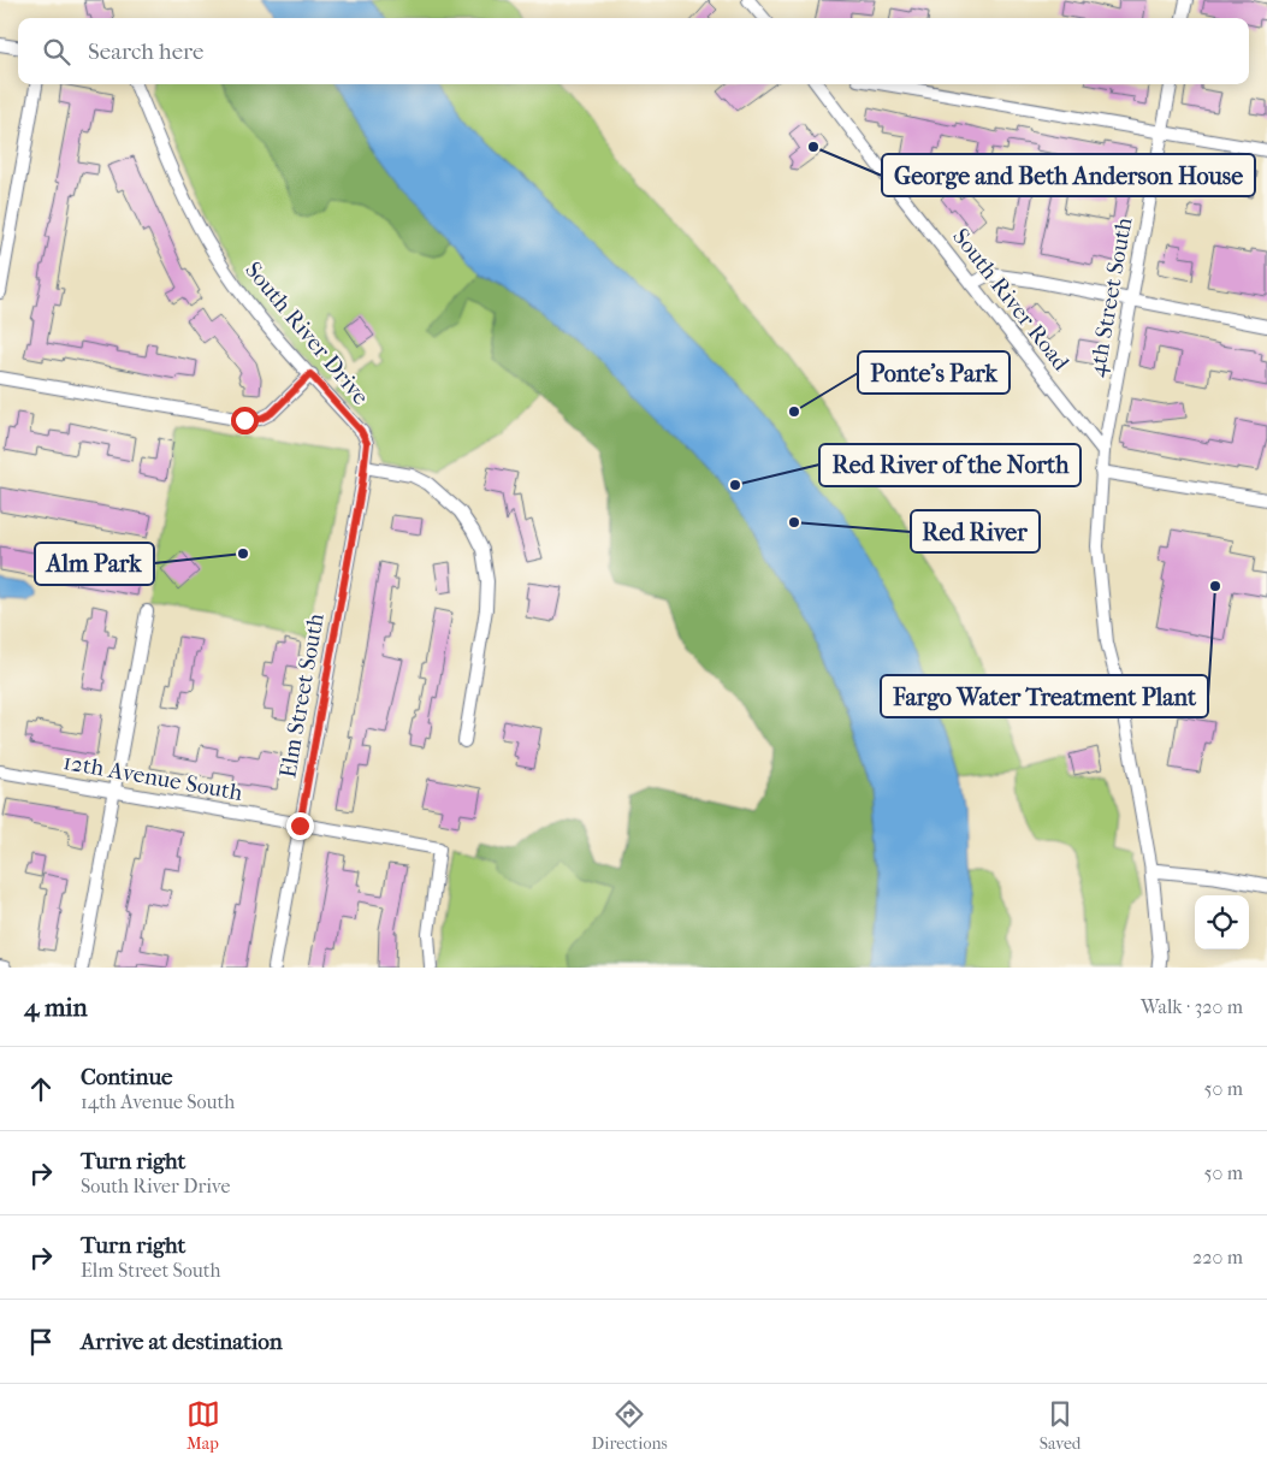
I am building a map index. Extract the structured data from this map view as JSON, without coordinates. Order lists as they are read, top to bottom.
{
  "streets": {
    "street": [
      "4th Street South",
      "South River Road",
      "South River Drive",
      "Elm Street South",
      "12th Avenue South"
    ]
  },
  "crossings": [
    ["4th Street South", "South River Road"],
    ["South River Drive", "Elm Street South"],
    ["Elm Street South", "12th Avenue South"]
  ],
  "places": [
    "George and Beth Anderson House",
    "Ponte's Park",
    "Red River of the North",
    "Red River",
    "Alm Park",
    "Fargo Water Treatment Plant"
  ],
  "page": {
    "search": "Search here",
    "heading": ["4 min", "Walk · 320 m"],
    "list": [
      ["Continue", "14th Avenue South", "50 m"],
      ["Turn right", "South River Drive", "50 m"],
      ["Turn right", "Elm Street South", "220 m"],
      "Arrive at destination"
    ],
    "nav": ["Map", "Directions", "Saved"]
  }
}
